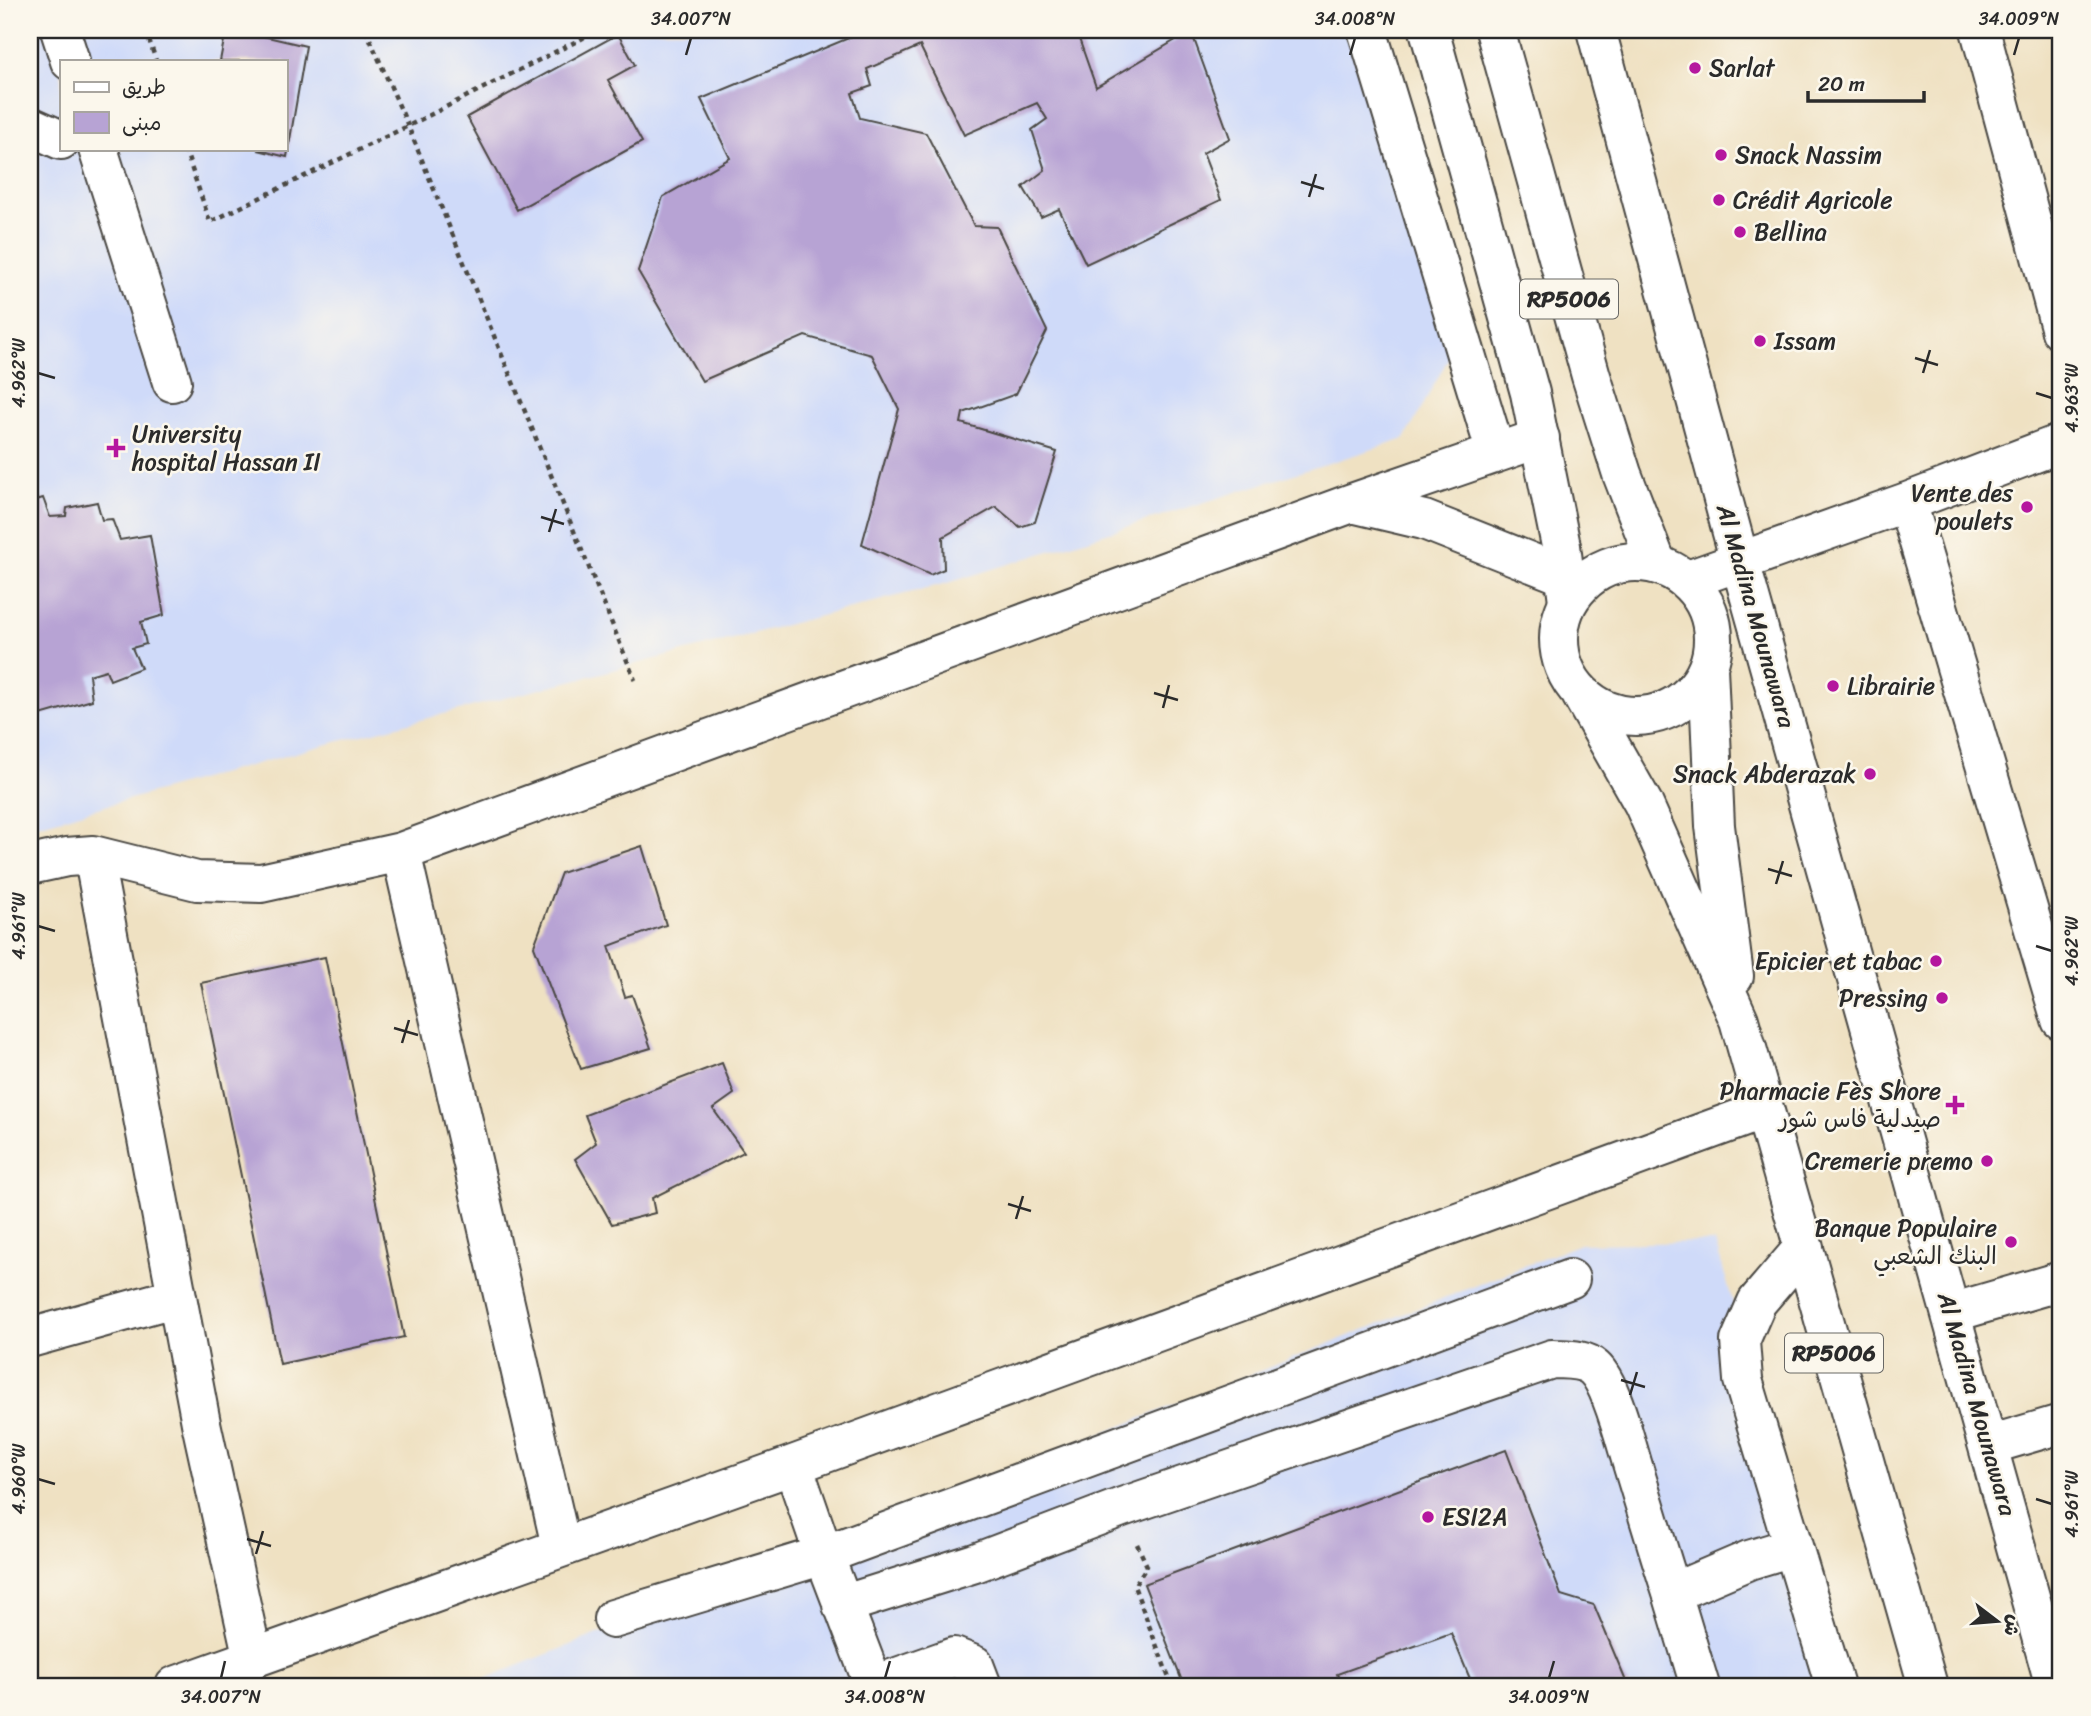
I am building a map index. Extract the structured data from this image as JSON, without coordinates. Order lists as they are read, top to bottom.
{
  "streets": {
    "main road": ["RP5006", "Al Madina Mounawara"]
  },
  "places": {
    "other": [
      "Sarlat",
      "Snack Nassim",
      "Crédit Agricole",
      "Bellina",
      "Issam",
      "Vente des poulets",
      "Librairie",
      "Snack Abderazak",
      "Epicier et tabac",
      "Pressing",
      "Cremerie premo",
      "Banque Populaire البنك الشعبي",
      "ESI2A"
    ],
    "health": ["University hospital Hassan II", "Pharmacie Fès Shore صيدلية فاس شور"]
  },
  "legend": ["طريق", "مبنى"],
  "scale_bar": "20 m",
  "north": "right",
  "coordinates": [
    "34.007°N",
    "34.008°N",
    "34.009°N",
    "4.962°W",
    "4.963°W",
    "4.961°W",
    "4.960°W"
  ]
}
